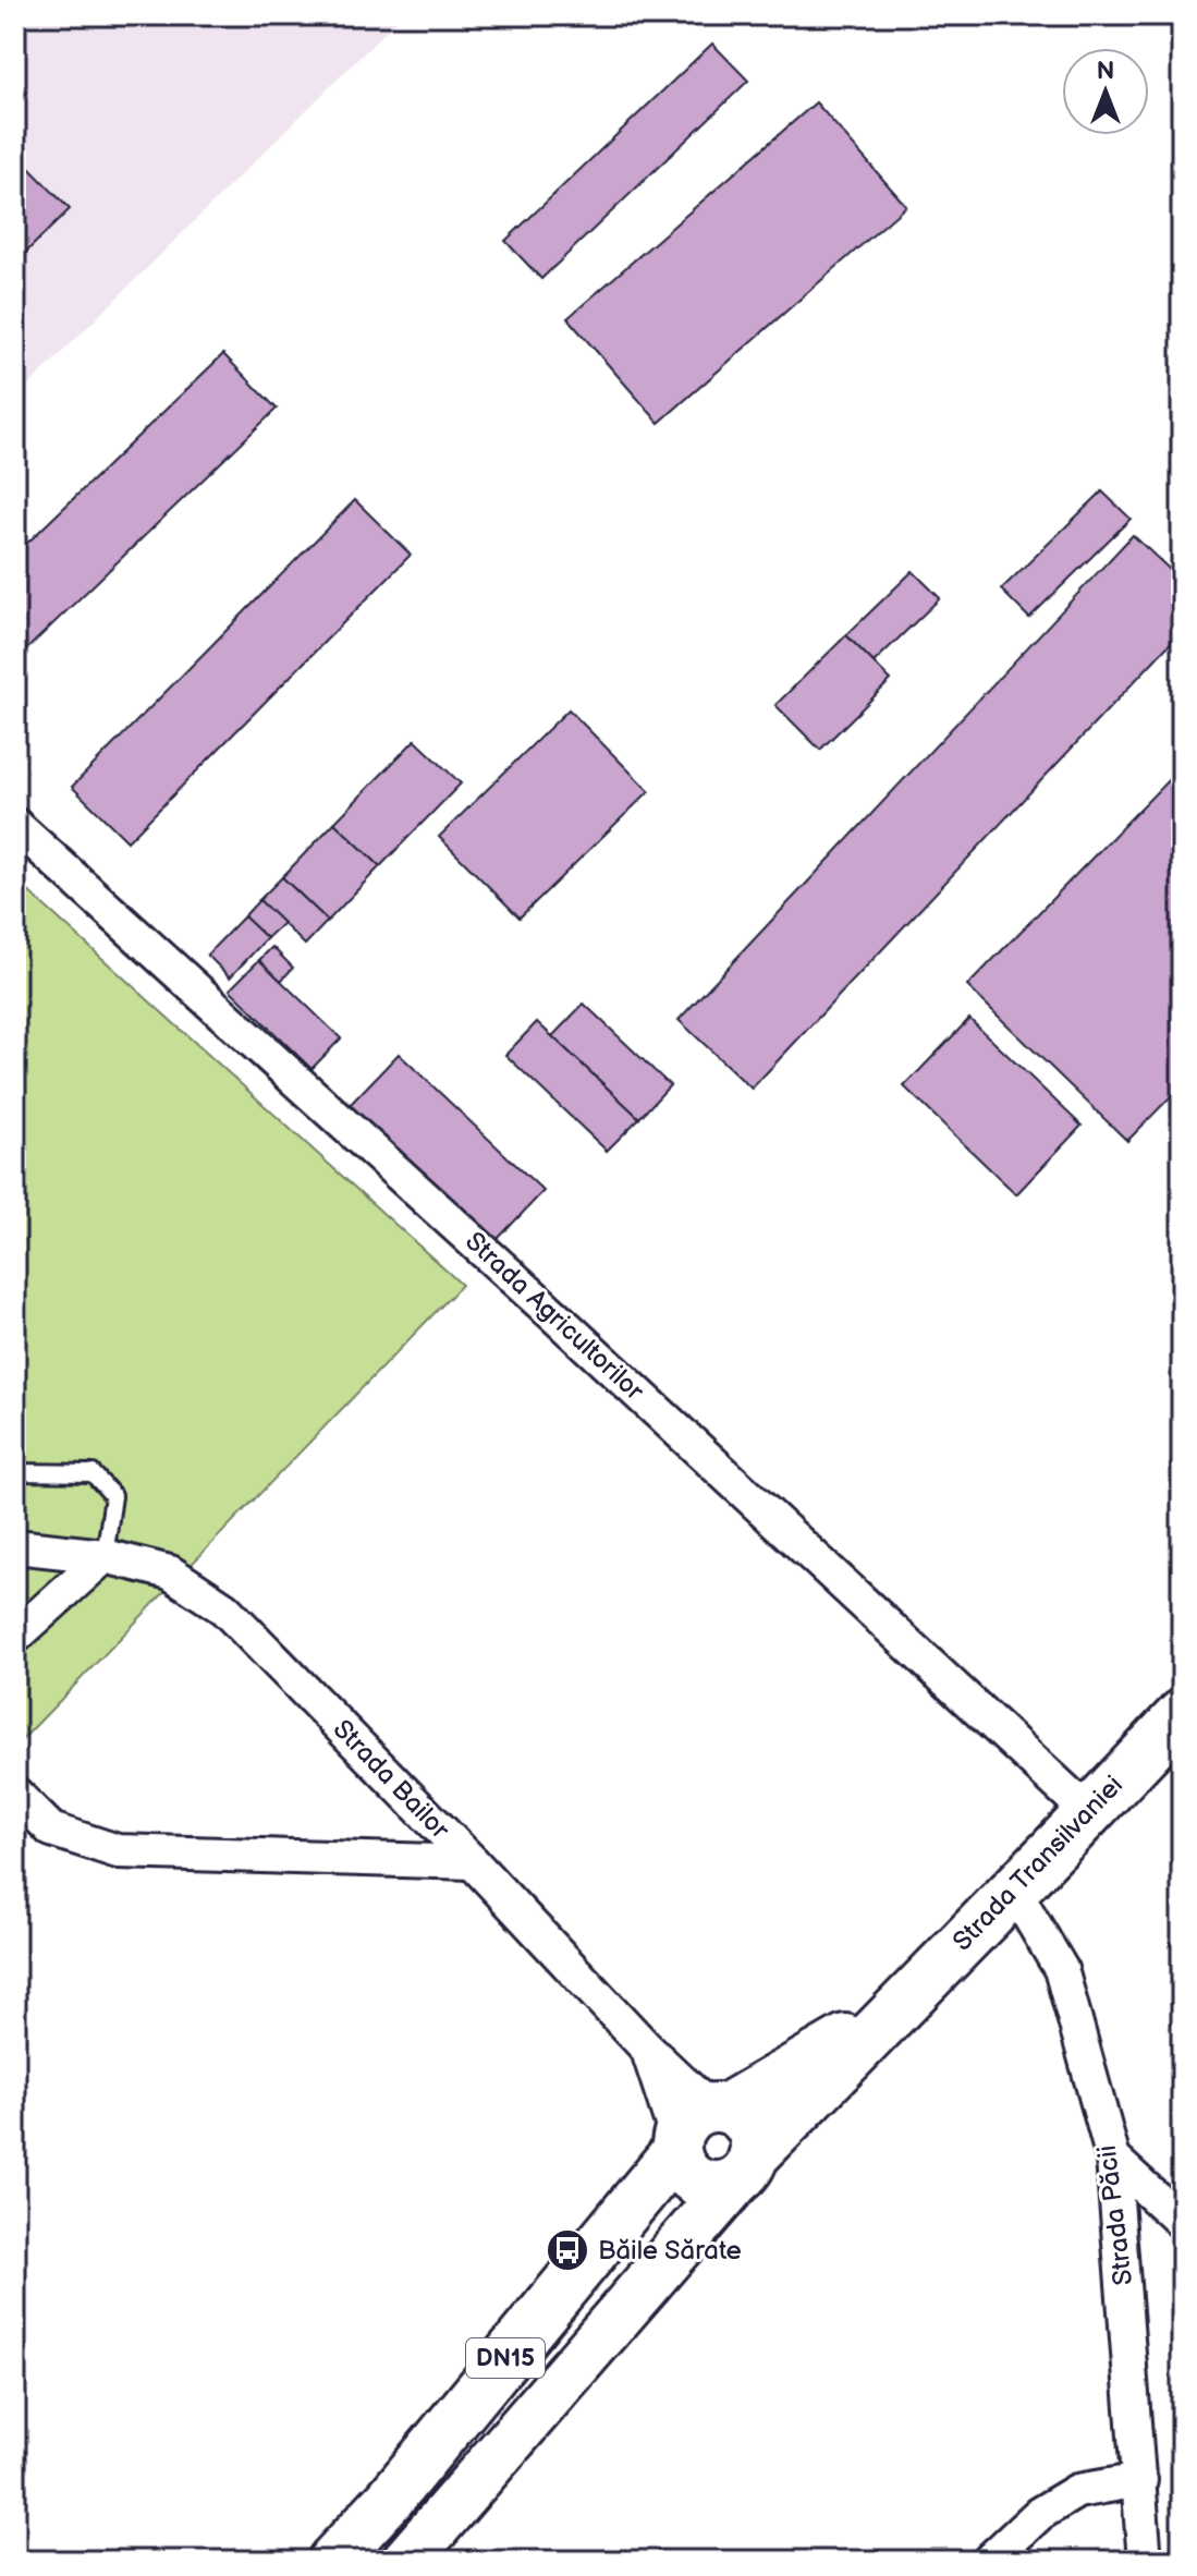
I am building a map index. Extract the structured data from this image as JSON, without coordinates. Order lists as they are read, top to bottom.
{
  "streets": {
    "main road": ["Strada Transilvaniei", "DN15"],
    "street": ["Strada Agricultorilor", "Strada Bailor", "Strada Păcii"]
  },
  "crossings": [
    ["Strada Agricultorilor", "Strada Transilvaniei"],
    ["Strada Bailor", "Strada Transilvaniei"],
    ["Strada Transilvaniei", "Strada Păcii"]
  ],
  "places": {
    "bus stop": ["Băile Sărate"]
  },
  "north": "top"
}
